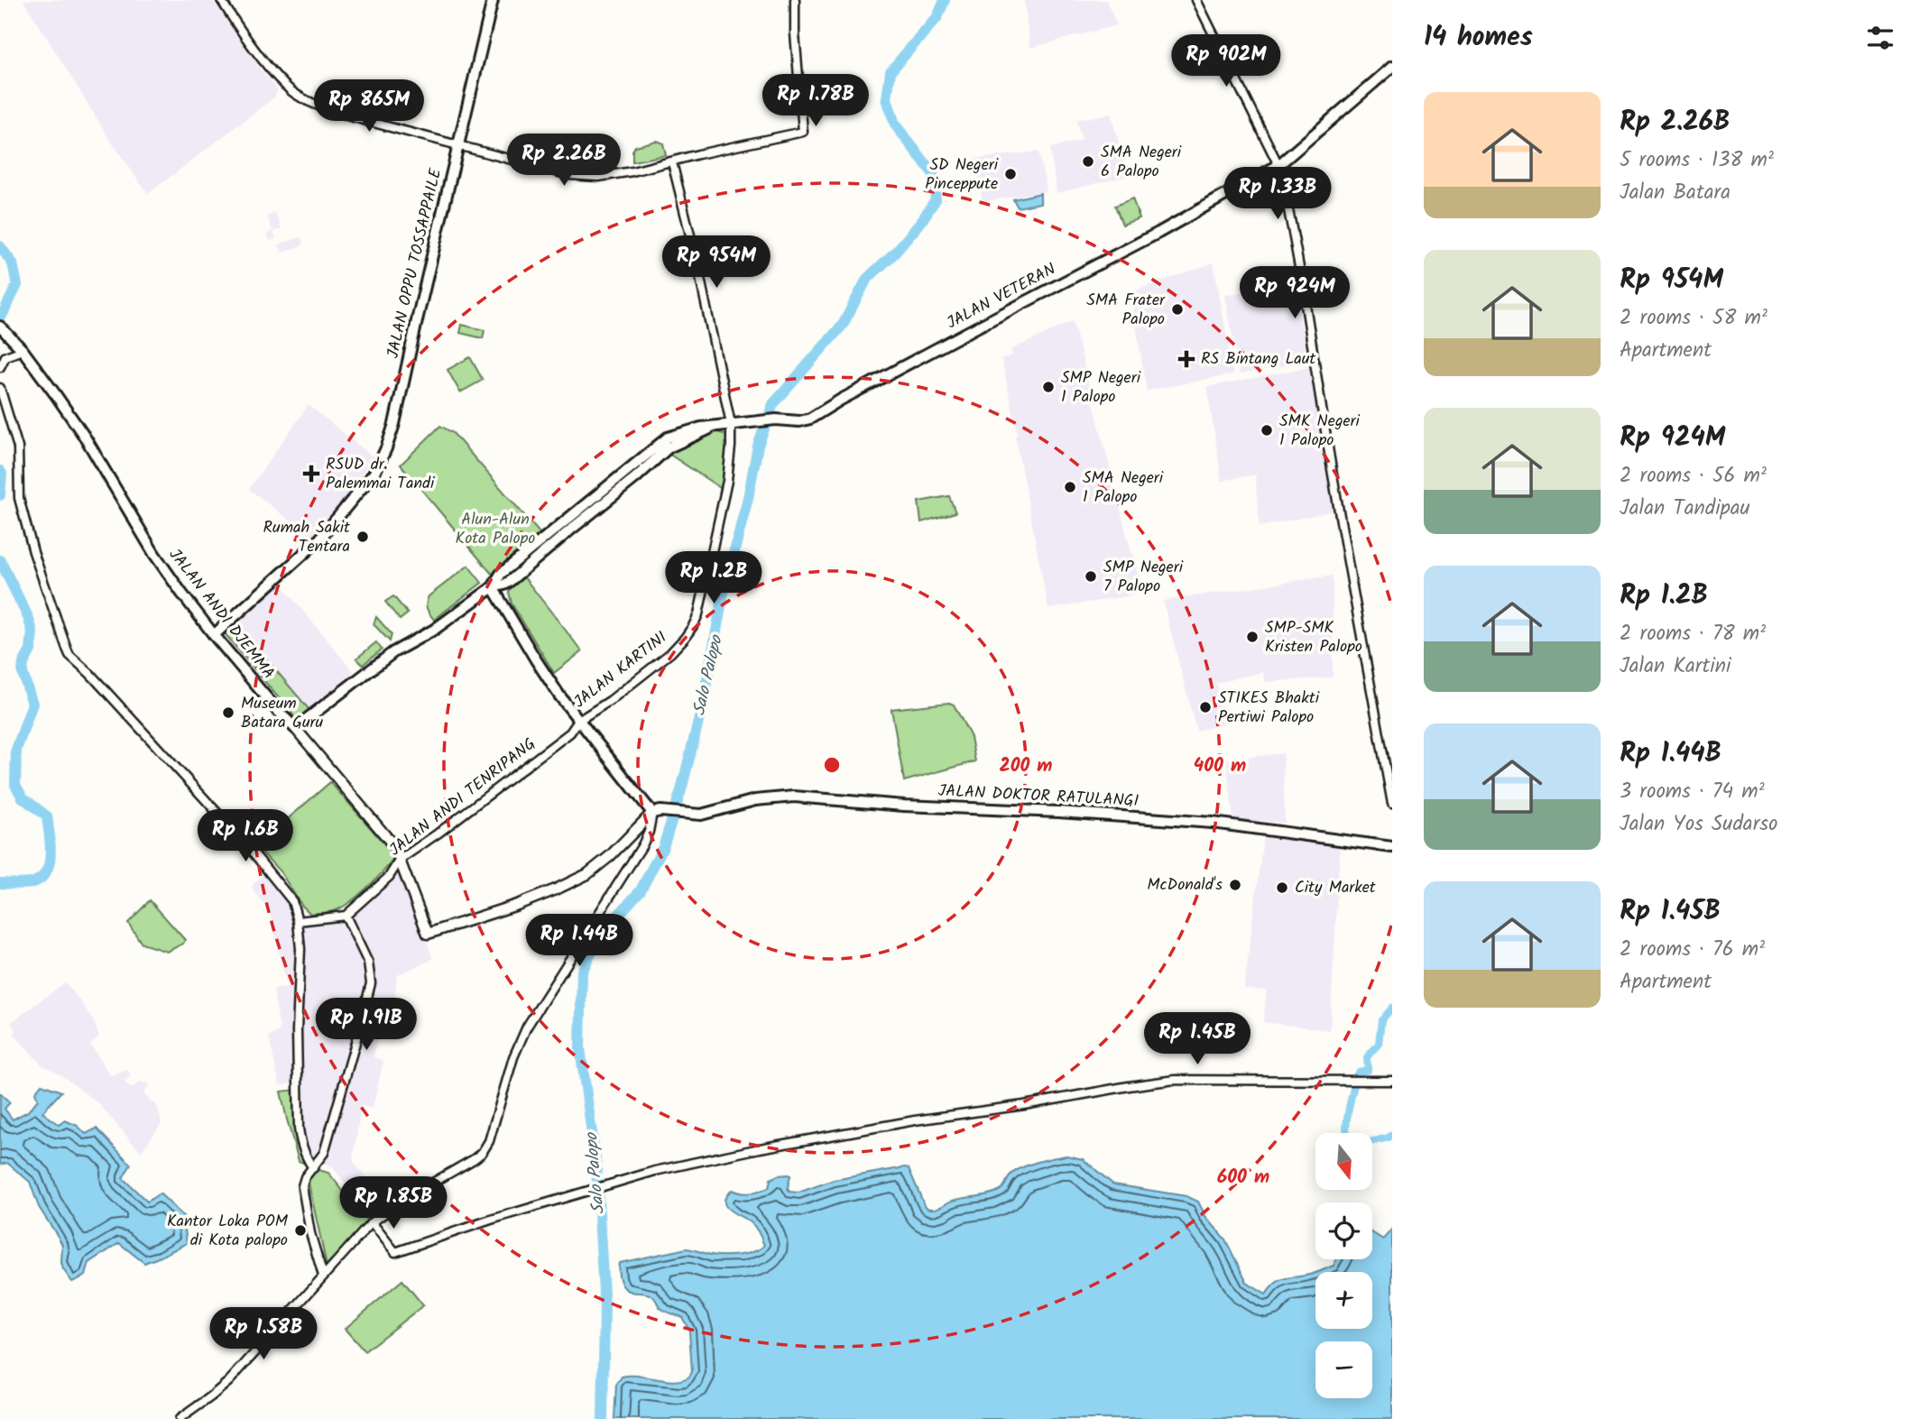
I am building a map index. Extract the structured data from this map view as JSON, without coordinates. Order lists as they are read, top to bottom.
{
  "streets": {
    "main road": [
      "JALAN OPPU TOSSAPPAILE",
      "JALAN VETERAN",
      "JALAN ANDI DJEMMA",
      "JALAN DOKTOR RATULANGI"
    ],
    "street": ["JALAN KARTINI", "JALAN ANDI TENRIPANG"]
  },
  "crossings": [
    ["JALAN OPPU TOSSAPPAILE", "JALAN ANDI DJEMMA"],
    ["JALAN VETERAN", "JALAN KARTINI"],
    ["JALAN ANDI DJEMMA", "JALAN DOKTOR RATULANGI"],
    ["JALAN ANDI DJEMMA", "JALAN ANDI TENRIPANG"],
    ["JALAN KARTINI", "JALAN ANDI TENRIPANG"]
  ],
  "water": ["Salo Palopo"],
  "parks": ["Alun-Alun Kota Palopo"],
  "places": {
    "other": [
      "SMA Negeri 6 Palopo",
      "SD Negeri Pinceppute",
      "SMA Frater Palopo",
      "SMP Negeri 1 Palopo",
      "SMK Negeri 1 Palopo",
      "SMA Negeri 1 Palopo",
      "Rumah Sakit Tentara",
      "SMP Negeri 7 Palopo",
      "SMP-SMK Kristen Palopo",
      "STIKES Bhakti Pertiwi Palopo",
      "Museum Batara Guru",
      "McDonald's",
      "City Market",
      "Kantor Loka POM di Kota palopo"
    ],
    "health": ["RS Bintang Laut", "RSUD dr. Palemmai Tandi"]
  },
  "north": "bottom",
  "page": {
    "heading": "14 homes",
    "price": [
      "Rp 902M",
      "Rp 1.78B",
      "Rp 865M",
      "Rp 2.26B",
      "Rp 1.33B",
      "Rp 954M",
      "Rp 924M",
      "Rp 1.2B",
      "Rp 1.6B",
      "Rp 1.44B",
      "Rp 1.91B",
      "Rp 1.45B",
      "Rp 1.85B",
      "Rp 1.58B"
    ],
    "list": [
      {
        "name": "Rp 2.26B",
        "note": "5 rooms · 138 m² · Jalan Batara"
      },
      {
        "name": "Rp 954M",
        "note": "2 rooms · 58 m² · Apartment"
      },
      {
        "name": "Rp 924M",
        "note": "2 rooms · 56 m² · Jalan Tandipau"
      },
      {
        "name": "Rp 1.2B",
        "note": "2 rooms · 78 m² · Jalan Kartini"
      },
      {
        "name": "Rp 1.44B",
        "note": "3 rooms · 74 m² · Jalan Yos Sudarso"
      },
      {
        "name": "Rp 1.45B",
        "note": "2 rooms · 76 m² · Apartment"
      }
    ],
    "map_buttons": ["+", "−"]
  },
  "rings": ["200 m", "400 m", "600 m"]
}
